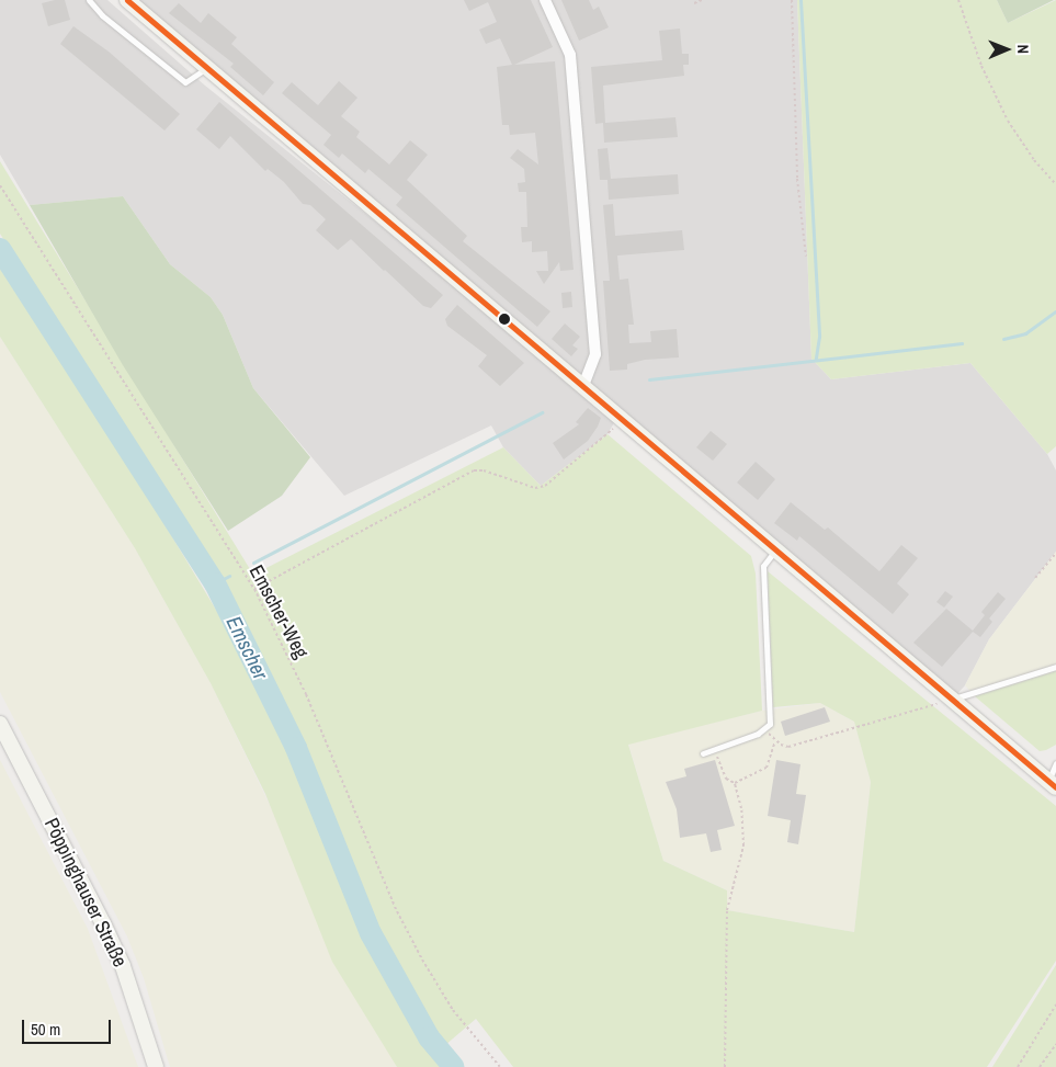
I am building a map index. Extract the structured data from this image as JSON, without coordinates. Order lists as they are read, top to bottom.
{
  "streets": {
    "main road": ["Pöppinghauser Straße"],
    "path": ["Emscher-Weg"]
  },
  "water": ["Emscher"],
  "scale_bar": "50 m",
  "north": "right"
}
